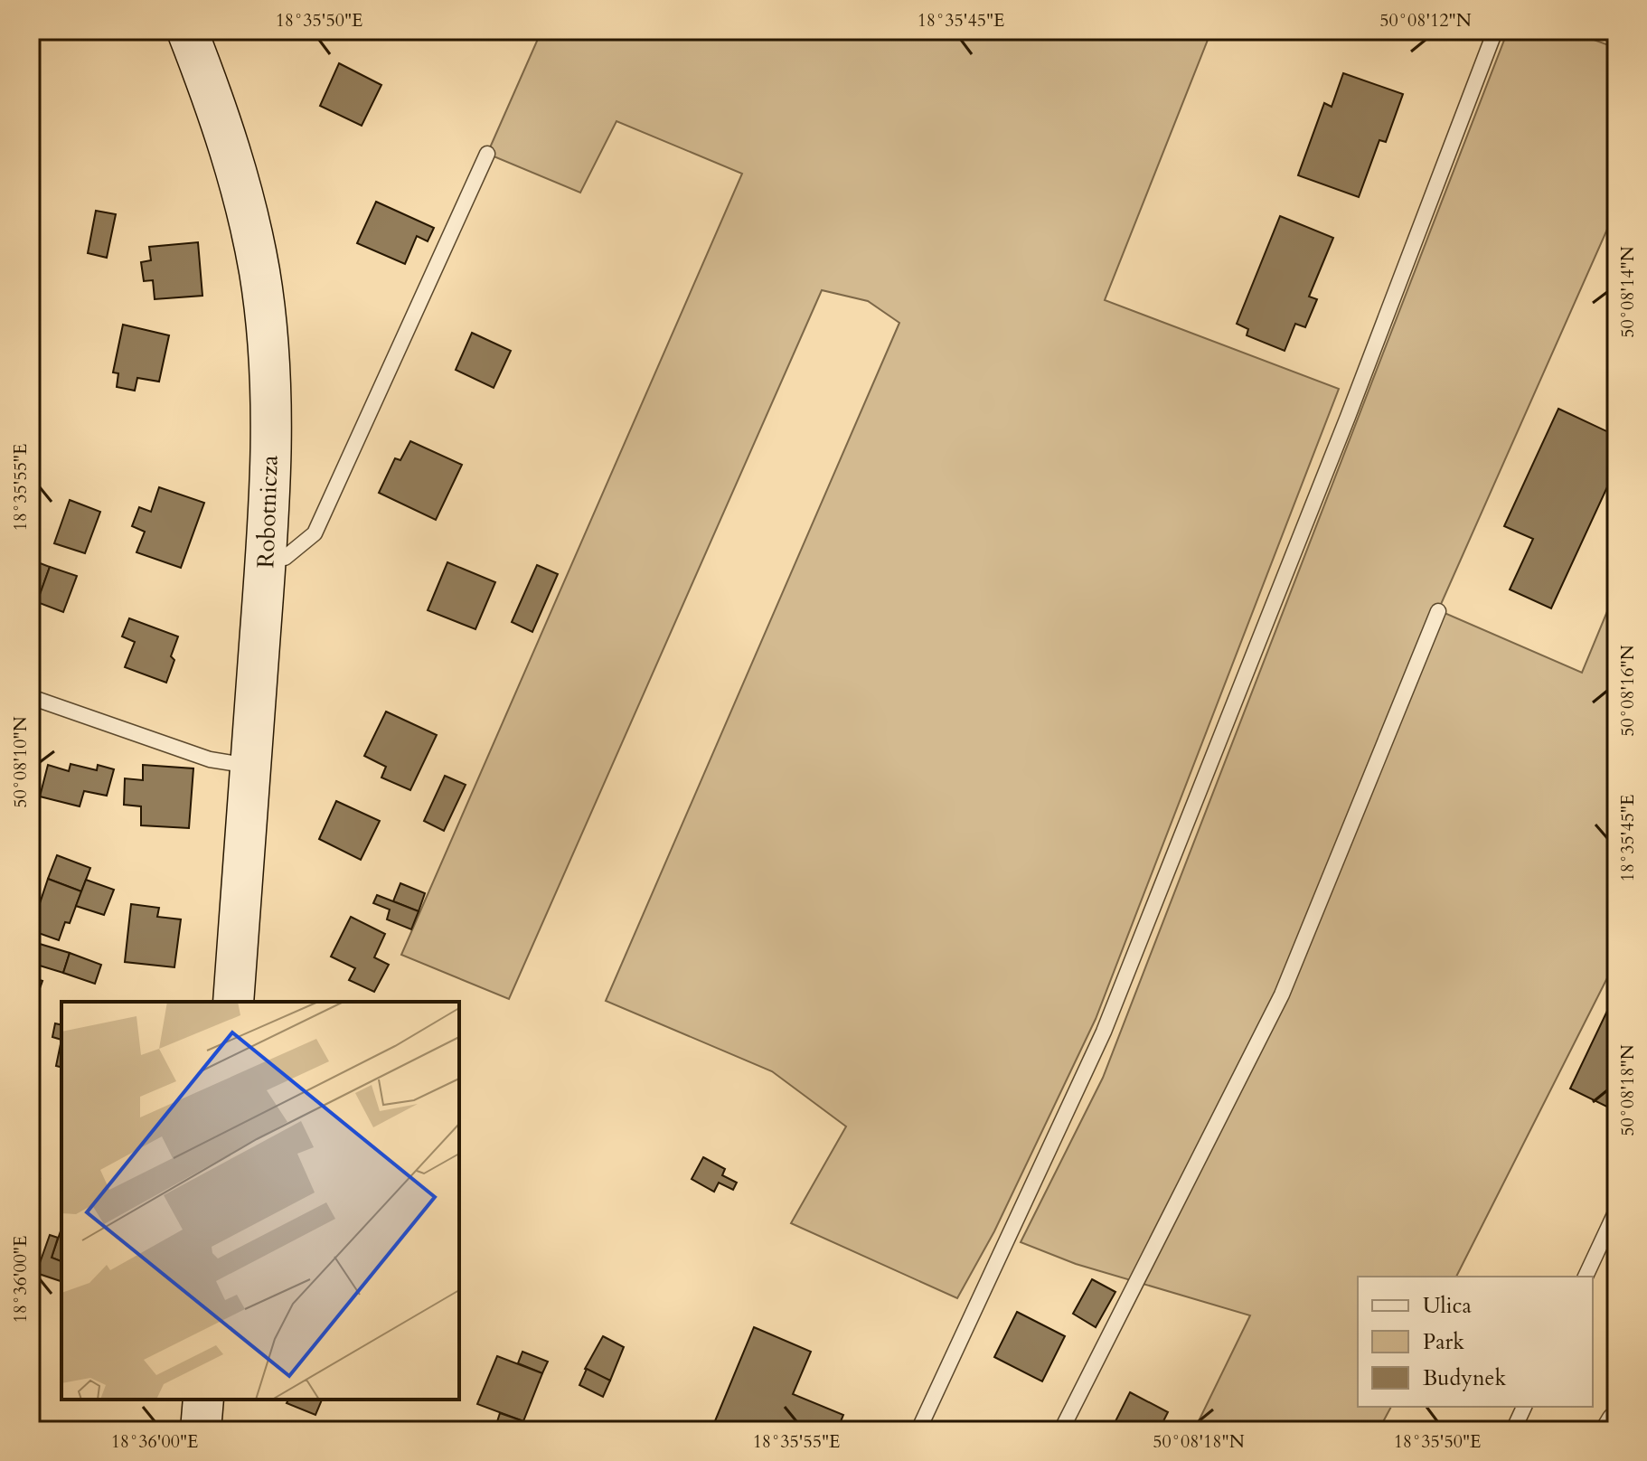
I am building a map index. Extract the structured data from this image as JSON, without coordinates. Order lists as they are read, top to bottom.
{
  "streets": {
    "street": ["Robotnicza"]
  },
  "legend": ["Ulica", "Park", "Budynek"],
  "coordinates": [
    "18°35'50\"E",
    "18°35'45\"E",
    "50°08'12\"N",
    "50°08'14\"N",
    "18°35'55\"E",
    "50°08'16\"N",
    "50°08'10\"N",
    "50°08'18\"N",
    "18°36'00\"E"
  ]
}
